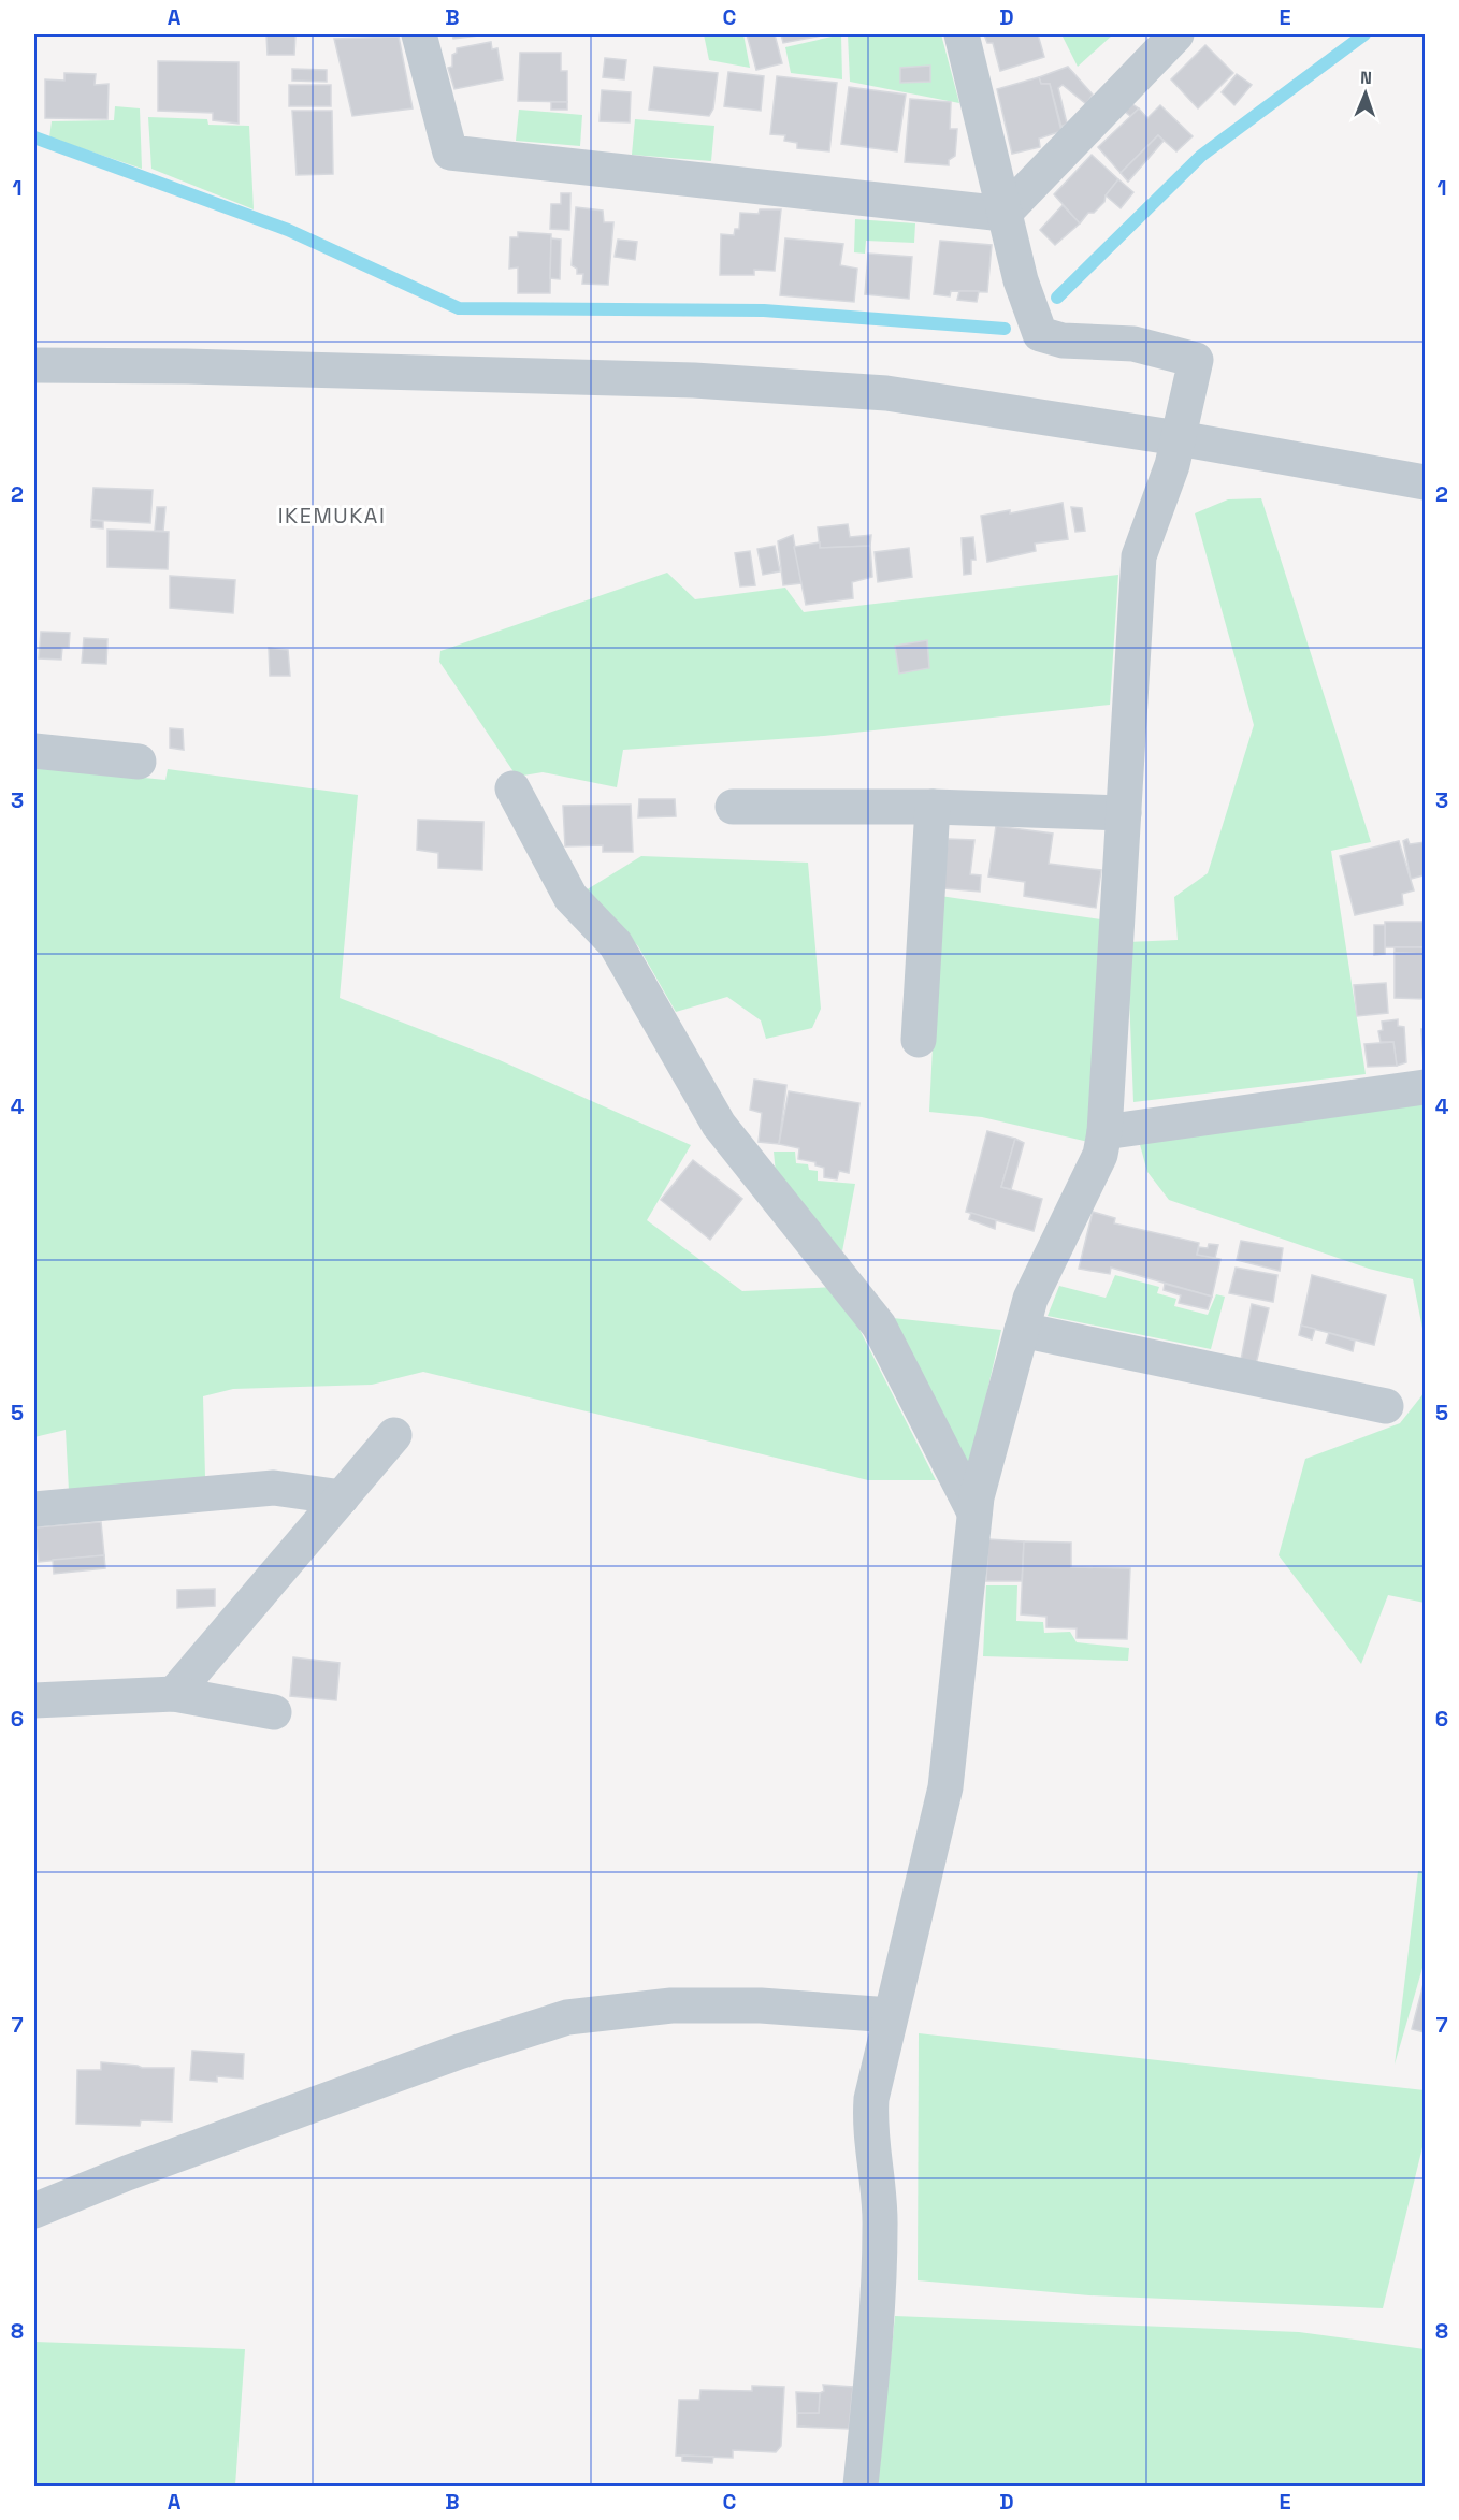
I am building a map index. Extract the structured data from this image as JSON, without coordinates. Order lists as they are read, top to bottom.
{
  "districts": ["IKEMUKAI"],
  "north": "top",
  "grid": {
    "columns": [
      "A",
      "B",
      "C",
      "D",
      "E"
    ],
    "rows": [
      "1",
      "2",
      "3",
      "4",
      "5",
      "6",
      "7",
      "8"
    ]
  }
}
